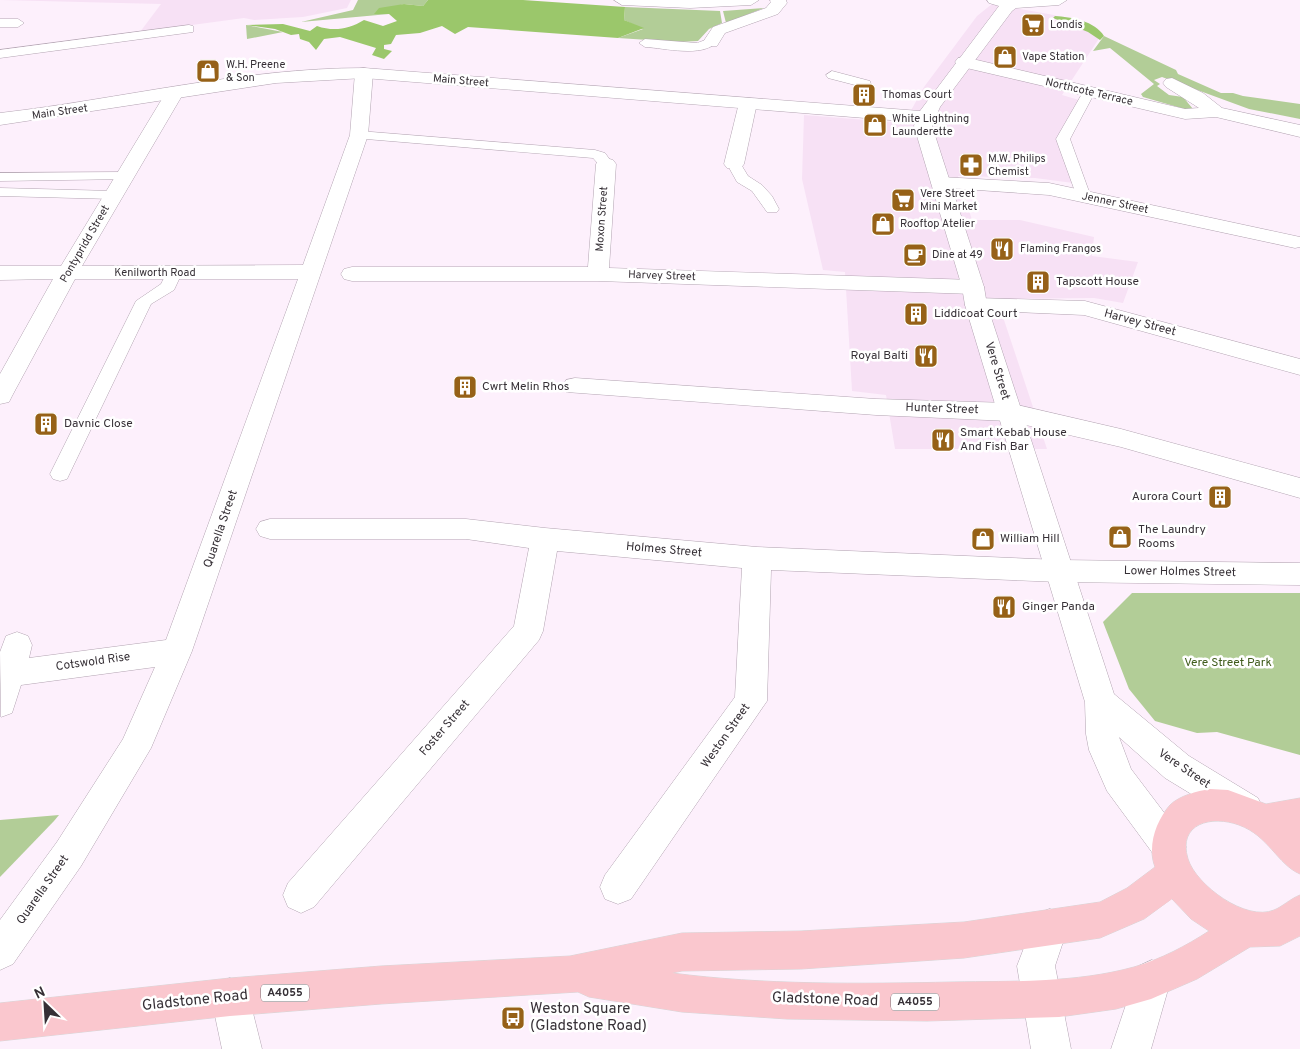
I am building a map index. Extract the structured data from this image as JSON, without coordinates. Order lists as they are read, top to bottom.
{
  "streets": {
    "main road": ["A4055", "Gladstone Road"],
    "street": [
      "Main Street",
      "Northcote Terrace",
      "Jenner Street",
      "Moxon Street",
      "Pontypridd Street",
      "Kenilworth Road",
      "Harvey Street",
      "Vere Street",
      "Hunter Street",
      "Quarella Street",
      "Holmes Street",
      "Lower Holmes Street",
      "Cotswold Rise",
      "Foster Street",
      "Weston Street"
    ]
  },
  "crossings": [
    ["Main Street", "Pontypridd Street"],
    ["Main Street", "Vere Street"],
    ["Main Street", "Quarella Street"],
    ["Jenner Street", "Vere Street"],
    ["Moxon Street", "Harvey Street"],
    ["Pontypridd Street", "Kenilworth Road"],
    ["Kenilworth Road", "Quarella Street"],
    ["Harvey Street", "Vere Street"],
    ["Vere Street", "Hunter Street"],
    ["Vere Street", "Holmes Street"],
    ["Vere Street", "Lower Holmes Street"],
    ["Vere Street", "Gladstone Road"],
    ["Quarella Street", "Cotswold Rise"],
    ["Holmes Street", "Lower Holmes Street"],
    ["Holmes Street", "Foster Street"],
    ["Holmes Street", "Weston Street"]
  ],
  "parks": ["Vere Street Park"],
  "places": {
    "supermarket": ["Londis", "Vere Street Mini Market"],
    "shop": [
      "Vape Station",
      "W.H. Preene & Son",
      "White Lightning Launderette",
      "Rooftop Atelier",
      "The Laundry Rooms",
      "William Hill"
    ],
    "building": [
      "Thomas Court",
      "Tapscott House",
      "Liddicoat Court",
      "Cwrt Melin Rhos",
      "Davnic Close",
      "Aurora Court"
    ],
    "pharmacy": ["M.W. Philips Chemist"],
    "restaurant": [
      "Flaming Frangos",
      "Royal Balti",
      "Smart Kebab House And Fish Bar",
      "Ginger Panda"
    ],
    "cafe": ["Dine at 49"],
    "bus stop": ["Weston Square (Gladstone Road)"]
  },
  "north": "top left"
}
